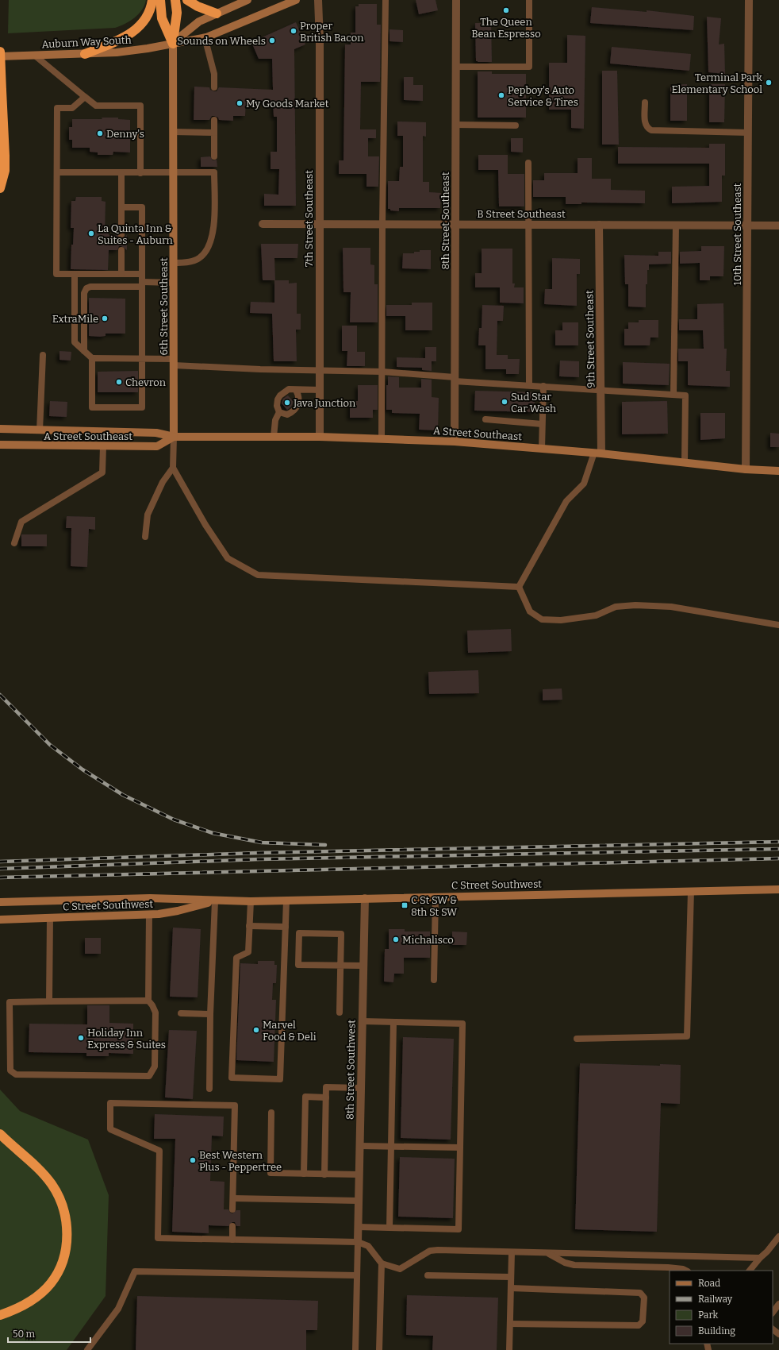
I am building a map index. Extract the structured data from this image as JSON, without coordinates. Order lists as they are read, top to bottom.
{
  "streets": {
    "main road": [
      "Auburn Way South",
      "6th Street Southeast",
      "A Street Southeast",
      "C Street Southwest"
    ],
    "street": [
      "B Street Southeast",
      "7th Street Southeast",
      "8th Street Southeast",
      "10th Street Southeast",
      "9th Street Southeast",
      "8th Street Southwest"
    ]
  },
  "crossings": [
    ["Auburn Way South", "6th Street Southeast"],
    ["B Street Southeast", "7th Street Southeast"],
    ["B Street Southeast", "8th Street Southeast"],
    ["B Street Southeast", "10th Street Southeast"],
    ["B Street Southeast", "9th Street Southeast"],
    ["7th Street Southeast", "A Street Southeast"],
    ["8th Street Southeast", "A Street Southeast"],
    ["10th Street Southeast", "A Street Southeast"],
    ["6th Street Southeast", "A Street Southeast"],
    ["9th Street Southeast", "A Street Southeast"],
    ["C Street Southwest", "8th Street Southwest"]
  ],
  "places": {
    "other": [
      "The Queen Bean Espresso",
      "Proper British Bacon",
      "Sounds on Wheels",
      "Terminal Park Elementary School",
      "Pepboy's Auto Service & Tires",
      "My Goods Market",
      "Denny's",
      "La Quinta Inn & Suites - Auburn",
      "ExtraMile",
      "Chevron",
      "Sud Star Car Wash",
      "Java Junction",
      "Michalisco",
      "Marvel Food & Deli",
      "Holiday Inn Express & Suites",
      "Best Western Plus - Peppertree"
    ],
    "transit": ["C St SW & 8th St SW"]
  },
  "legend": [
    "Road",
    "Railway",
    "Park",
    "Building"
  ],
  "scale_bar": "50 m"
}
